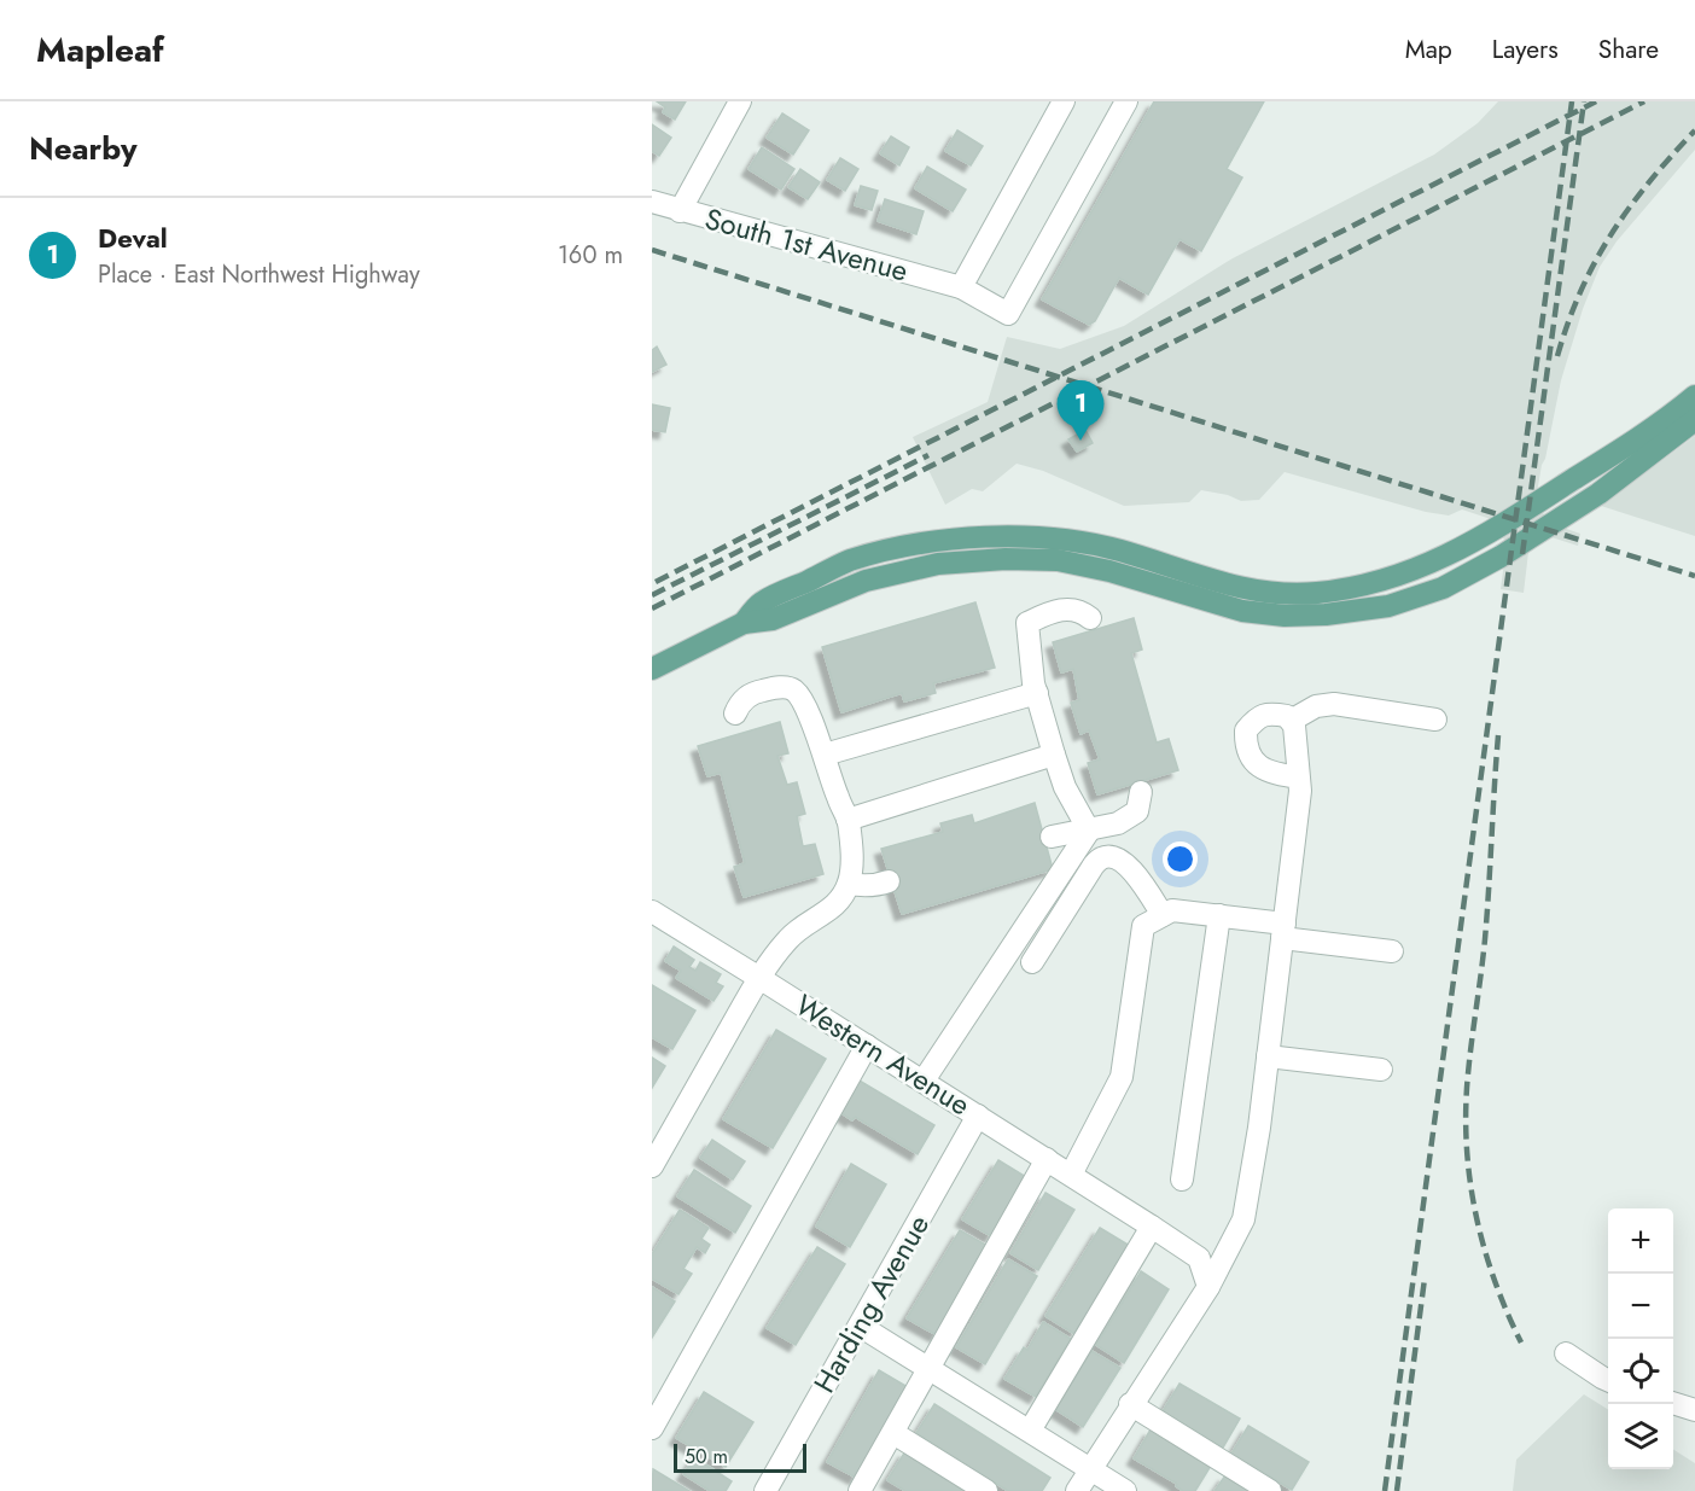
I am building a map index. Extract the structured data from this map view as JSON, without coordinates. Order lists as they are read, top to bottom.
{
  "streets": {
    "street": ["South 1st Avenue", "Western Avenue", "Harding Avenue"]
  },
  "crossings": [
    ["Western Avenue", "Harding Avenue"]
  ],
  "scale_bar": "50 m",
  "page": {
    "header": "Mapleaf",
    "nav": ["Map", "Layers", "Share"],
    "heading": "Nearby",
    "list": [
      {
        "mark": "1",
        "name": "Deval",
        "note": "Place · East Northwest Highway",
        "value": "160 m"
      }
    ],
    "pins": "1",
    "map_buttons": ["+", "−"],
    "scale": "50 m"
  }
}
